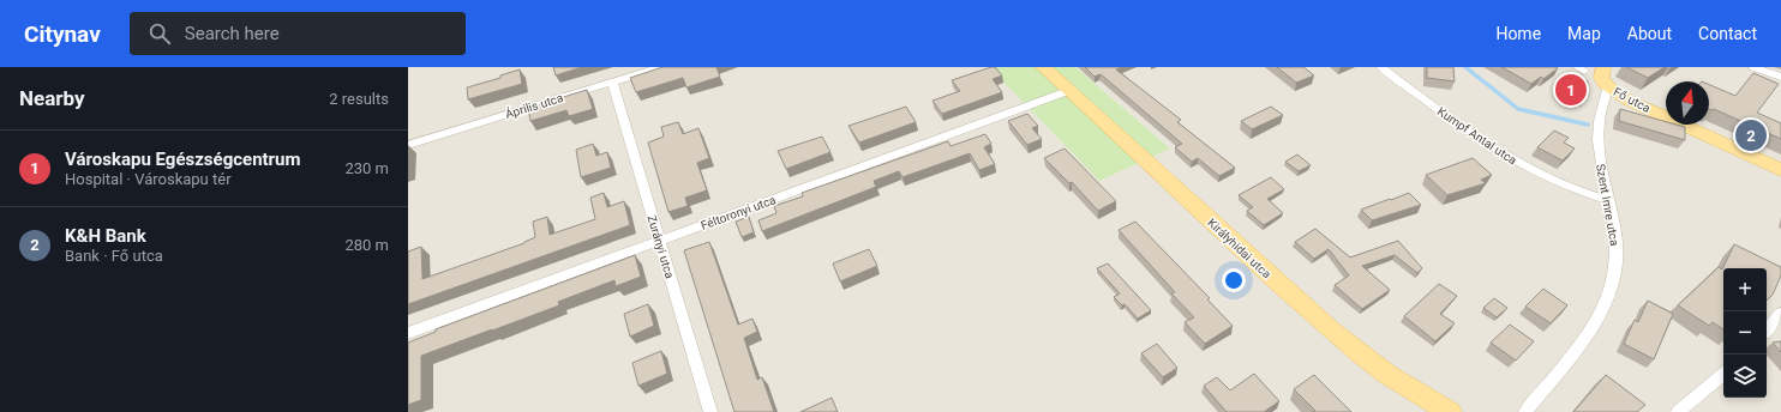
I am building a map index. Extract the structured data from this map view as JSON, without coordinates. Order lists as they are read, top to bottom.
{
  "streets": {
    "main road": ["Fő utca", "Királyhidai utca"],
    "street": [
      "Április utca",
      "Kumpf Antal utca",
      "Szent Imre utca",
      "Féltoronyi utca",
      "Zurányi utca"
    ]
  },
  "crossings": [
    ["Fő utca", "Szent Imre utca"],
    ["Április utca", "Zurányi utca"],
    ["Kumpf Antal utca", "Szent Imre utca"],
    ["Féltoronyi utca", "Zurányi utca"],
    ["Féltoronyi utca", "Királyhidai utca"]
  ],
  "north": "top",
  "page": {
    "header": "Citynav",
    "search": "Search here",
    "nav": [
      "Home",
      "Map",
      "About",
      "Contact"
    ],
    "heading": ["Nearby", "2 results"],
    "pins": ["1", "2"],
    "list": [
      {
        "mark": "1",
        "name": "Városkapu Egészségcentrum",
        "note": "Hospital · Városkapu tér",
        "value": "230 m"
      },
      {
        "mark": "2",
        "name": "K&H Bank",
        "note": "Bank · Fő utca",
        "value": "280 m"
      }
    ],
    "map_buttons": ["+", "−"]
  }
}
